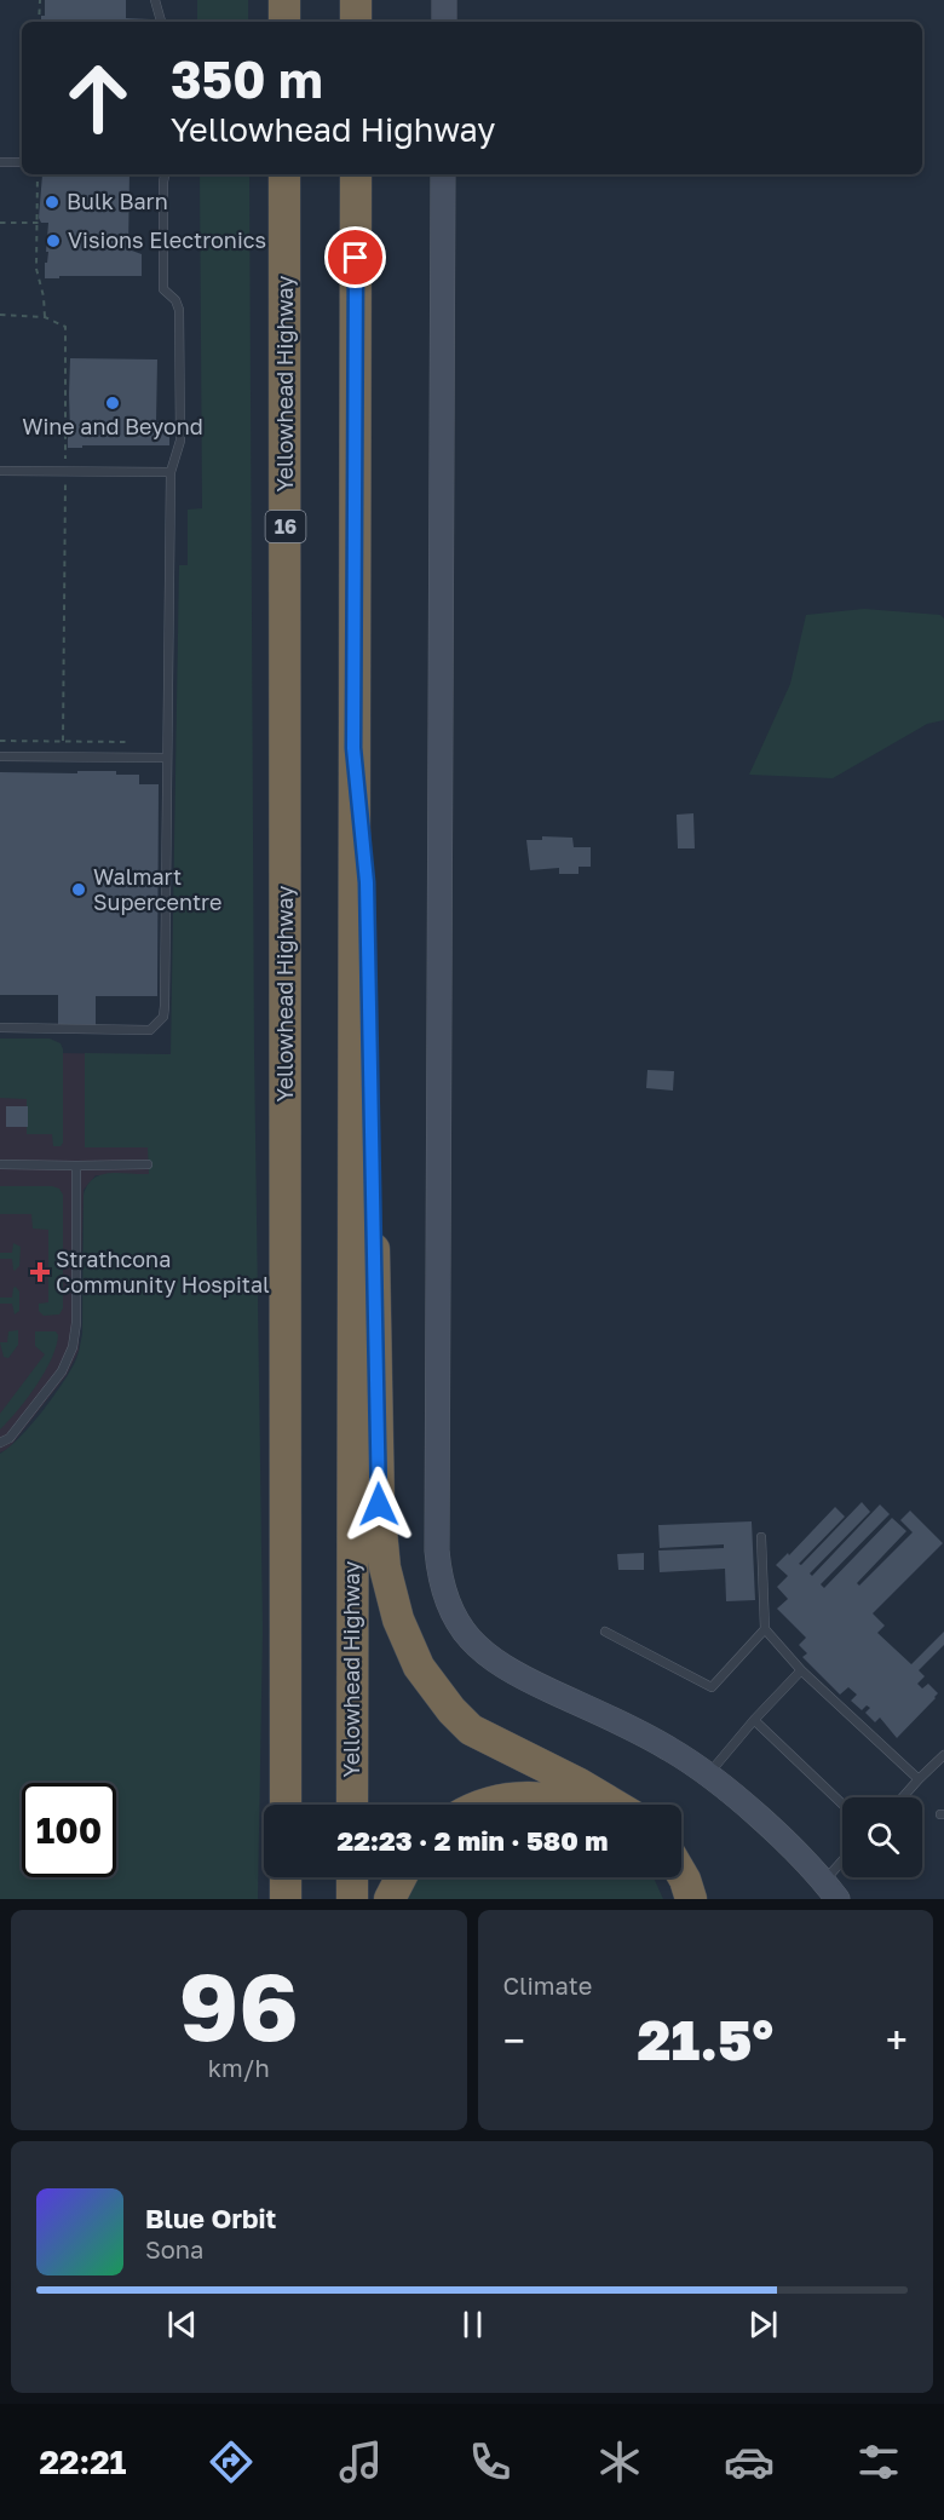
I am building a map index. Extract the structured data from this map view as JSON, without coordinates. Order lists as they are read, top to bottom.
{
  "streets": {
    "highway": ["Yellowhead Highway", "16"]
  },
  "places": {
    "other": [
      "Bulk Barn",
      "Visions Electronics",
      "Wine and Beyond",
      "Walmart Supercentre"
    ],
    "health": ["Strathcona Community Hospital"]
  },
  "page": {
    "turn": ["350 m", "Yellowhead Highway"],
    "limit": "100",
    "trip": "22:23 · 2 min · 580 m",
    "tile": [
      ["96", "km/h"],
      "Climate"
    ],
    "heat": ["−", "21.5°", "+"],
    "song": ["Blue Orbit", "Sona"],
    "tabs": "22:21"
  }
}
